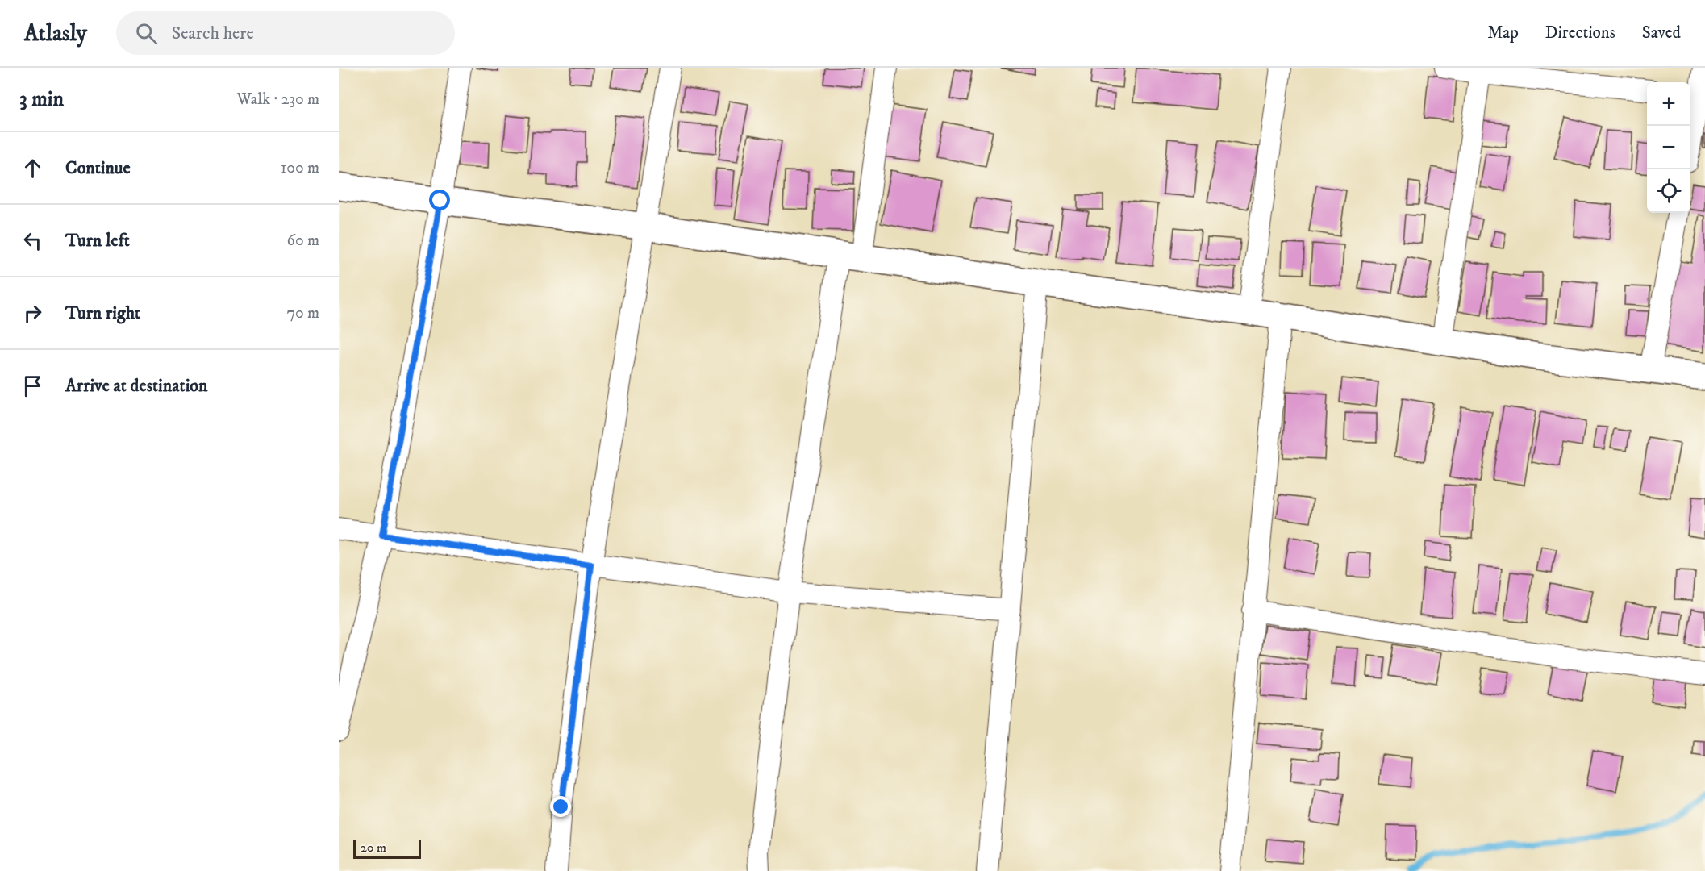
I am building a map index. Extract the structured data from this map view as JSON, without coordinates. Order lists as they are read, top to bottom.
{
  "scale_bar": "20 m",
  "page": {
    "header": "Atlasly",
    "search": "Search here",
    "nav": ["Map", "Directions", "Saved"],
    "heading": ["3 min", "Walk · 230 m"],
    "map_buttons": ["+", "−"],
    "list": [
      ["Continue", "100 m"],
      ["Turn left", "60 m"],
      ["Turn right", "70 m"],
      "Arrive at destination"
    ],
    "scale": "20 m"
  }
}
